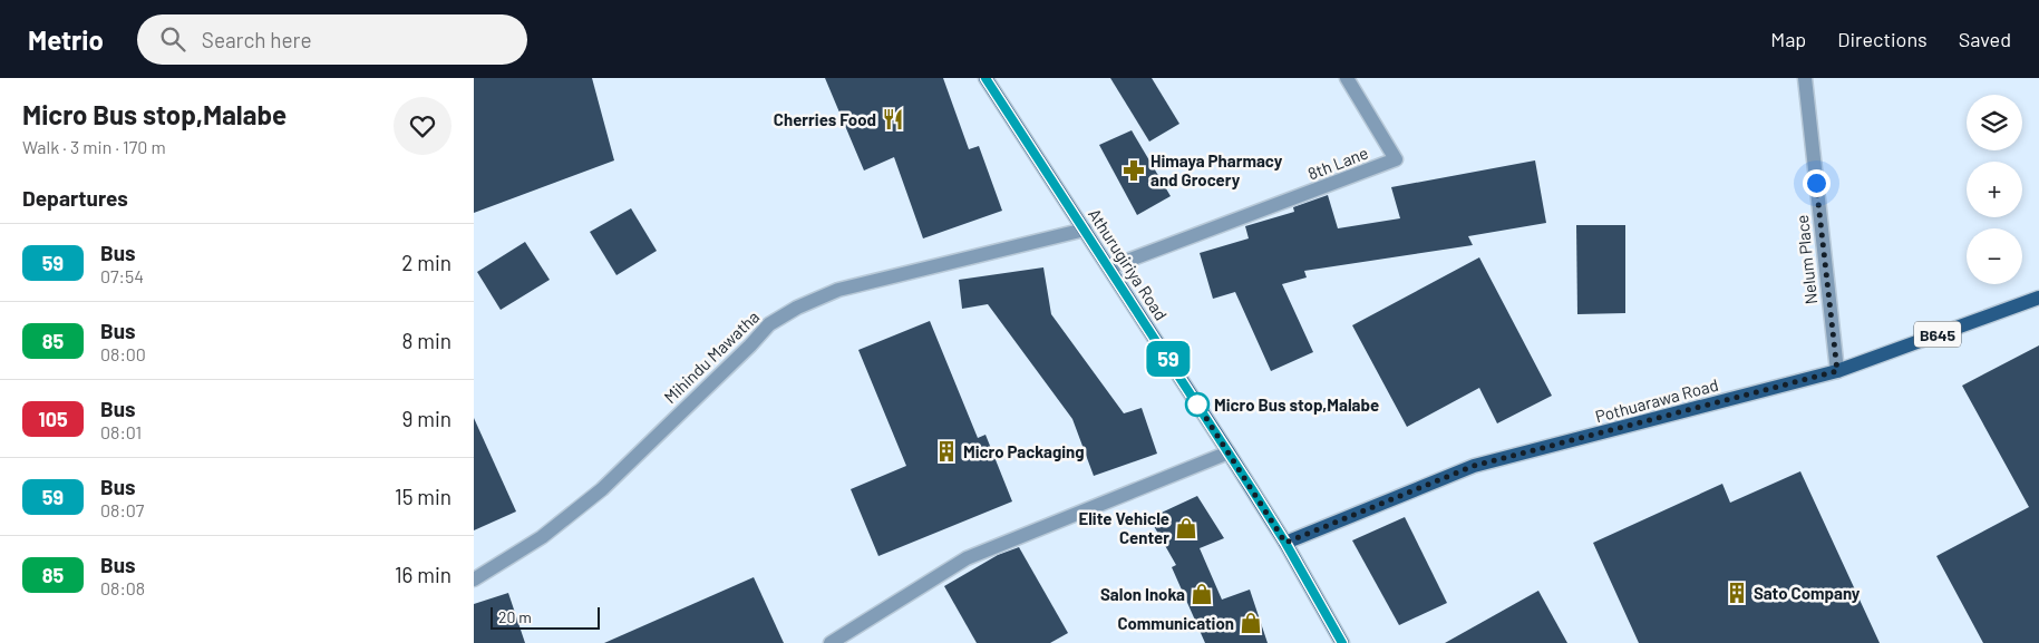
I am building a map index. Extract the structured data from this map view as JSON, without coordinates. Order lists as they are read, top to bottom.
{
  "streets": {
    "main road": ["Athurugiriya Road", "B645", "Pothuarawa Road"],
    "street": ["8th Lane", "Nelum Place", "Mihindu Mawatha"]
  },
  "crossings": [
    ["8th Lane", "Athurugiriya Road"],
    ["Nelum Place", "Pothuarawa Road"],
    ["Athurugiriya Road", "Mihindu Mawatha"],
    ["Athurugiriya Road", "Pothuarawa Road"]
  ],
  "places": {
    "restaurant": ["Cherries Food"],
    "pharmacy": ["Himaya Pharmacy and Grocery"],
    "other": ["Micro Bus stop,Malabe"],
    "building": ["Micro Packaging", "Sato Company"],
    "shop": ["Elite Vehicle Center", "Salon Inoka", "Communication"]
  },
  "lines": ["bus line 59"],
  "scale_bar": "20 m",
  "page": {
    "header": "Metrio",
    "search": "Search here",
    "nav": ["Map", "Directions", "Saved"],
    "heading": [
      ["Micro Bus stop,Malabe", "Walk · 3 min · 170 m"],
      "Departures"
    ],
    "on_map": "59",
    "map_buttons": ["+", "−"],
    "list": [
      {
        "mark": "59",
        "name": "Bus",
        "note": "07:54",
        "value": "2 min"
      },
      {
        "mark": "85",
        "name": "Bus",
        "note": "08:00",
        "value": "8 min"
      },
      {
        "mark": "105",
        "name": "Bus",
        "note": "08:01",
        "value": "9 min"
      },
      {
        "mark": "59",
        "name": "Bus",
        "note": "08:07",
        "value": "15 min"
      },
      {
        "mark": "85",
        "name": "Bus",
        "note": "08:08",
        "value": "16 min"
      }
    ],
    "scale": "20 m"
  }
}
